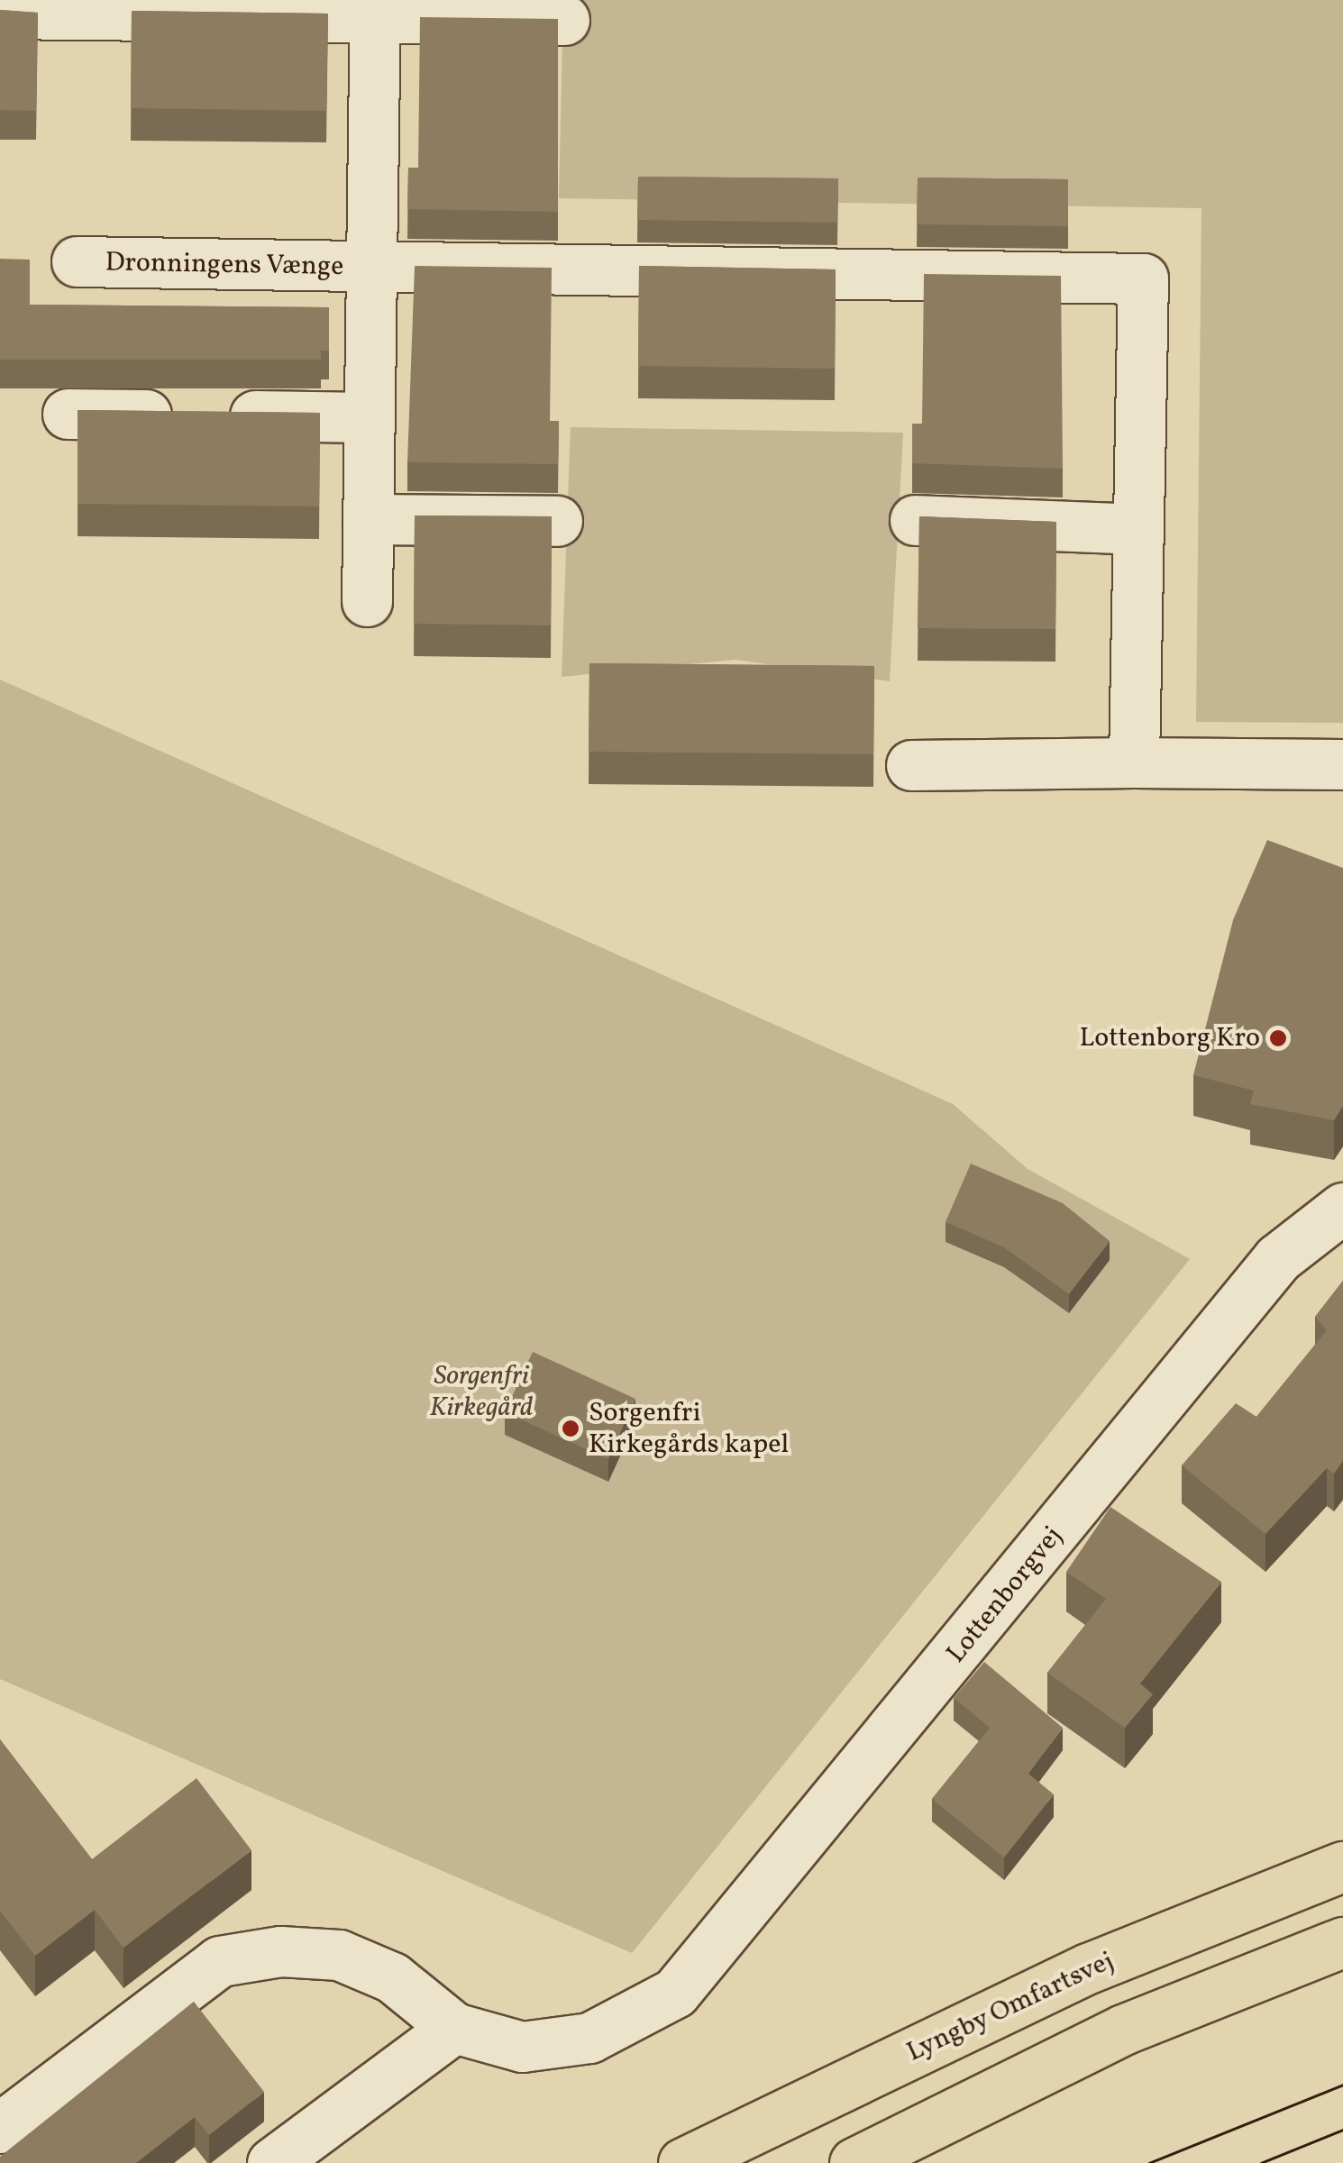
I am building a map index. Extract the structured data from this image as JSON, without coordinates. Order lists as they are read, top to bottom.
{
  "streets": {
    "highway": ["Lyngby Omfartsvej"],
    "street": ["Dronningens Vænge", "Lottenborgvej"]
  },
  "parks": ["Sorgenfri Kirkegård"],
  "places": ["Lottenborg Kro", "Sorgenfri Kirkegårds kapel"]
}
